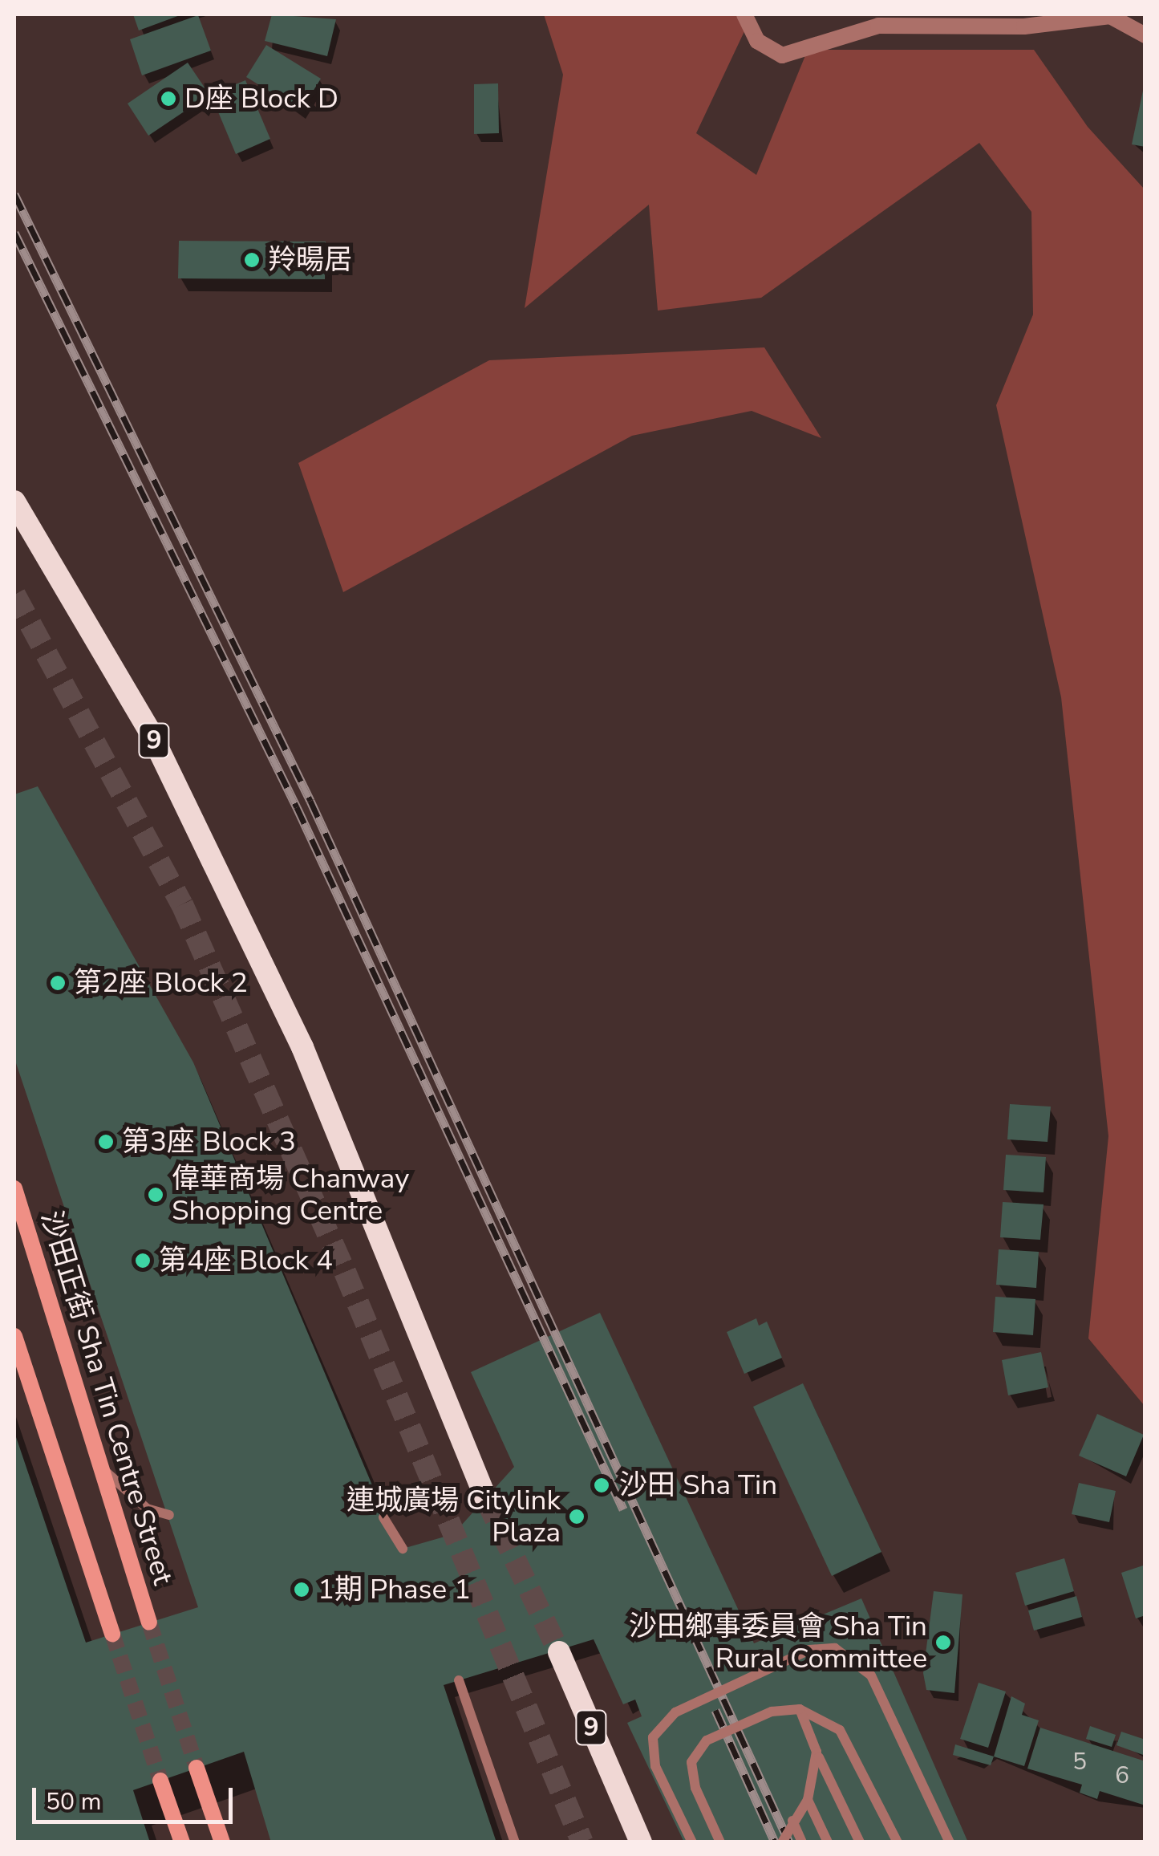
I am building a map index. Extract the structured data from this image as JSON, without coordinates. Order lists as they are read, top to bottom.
{
  "streets": {
    "highway": ["9"],
    "main road": ["沙田正街 Sha Tin Centre Street"]
  },
  "places": [
    "D座 Block D",
    "羚暘居",
    "第2座 Block 2",
    "第3座 Block 3",
    "偉華商場 Chanway Shopping Centre",
    "第4座 Block 4",
    "沙田 Sha Tin",
    "連城廣場 Citylink Plaza",
    "1期 Phase 1",
    "沙田鄉事委員會 Sha Tin Rural Committee"
  ],
  "house_numbers": ["5", "6"],
  "scale_bar": "50 m"
}
